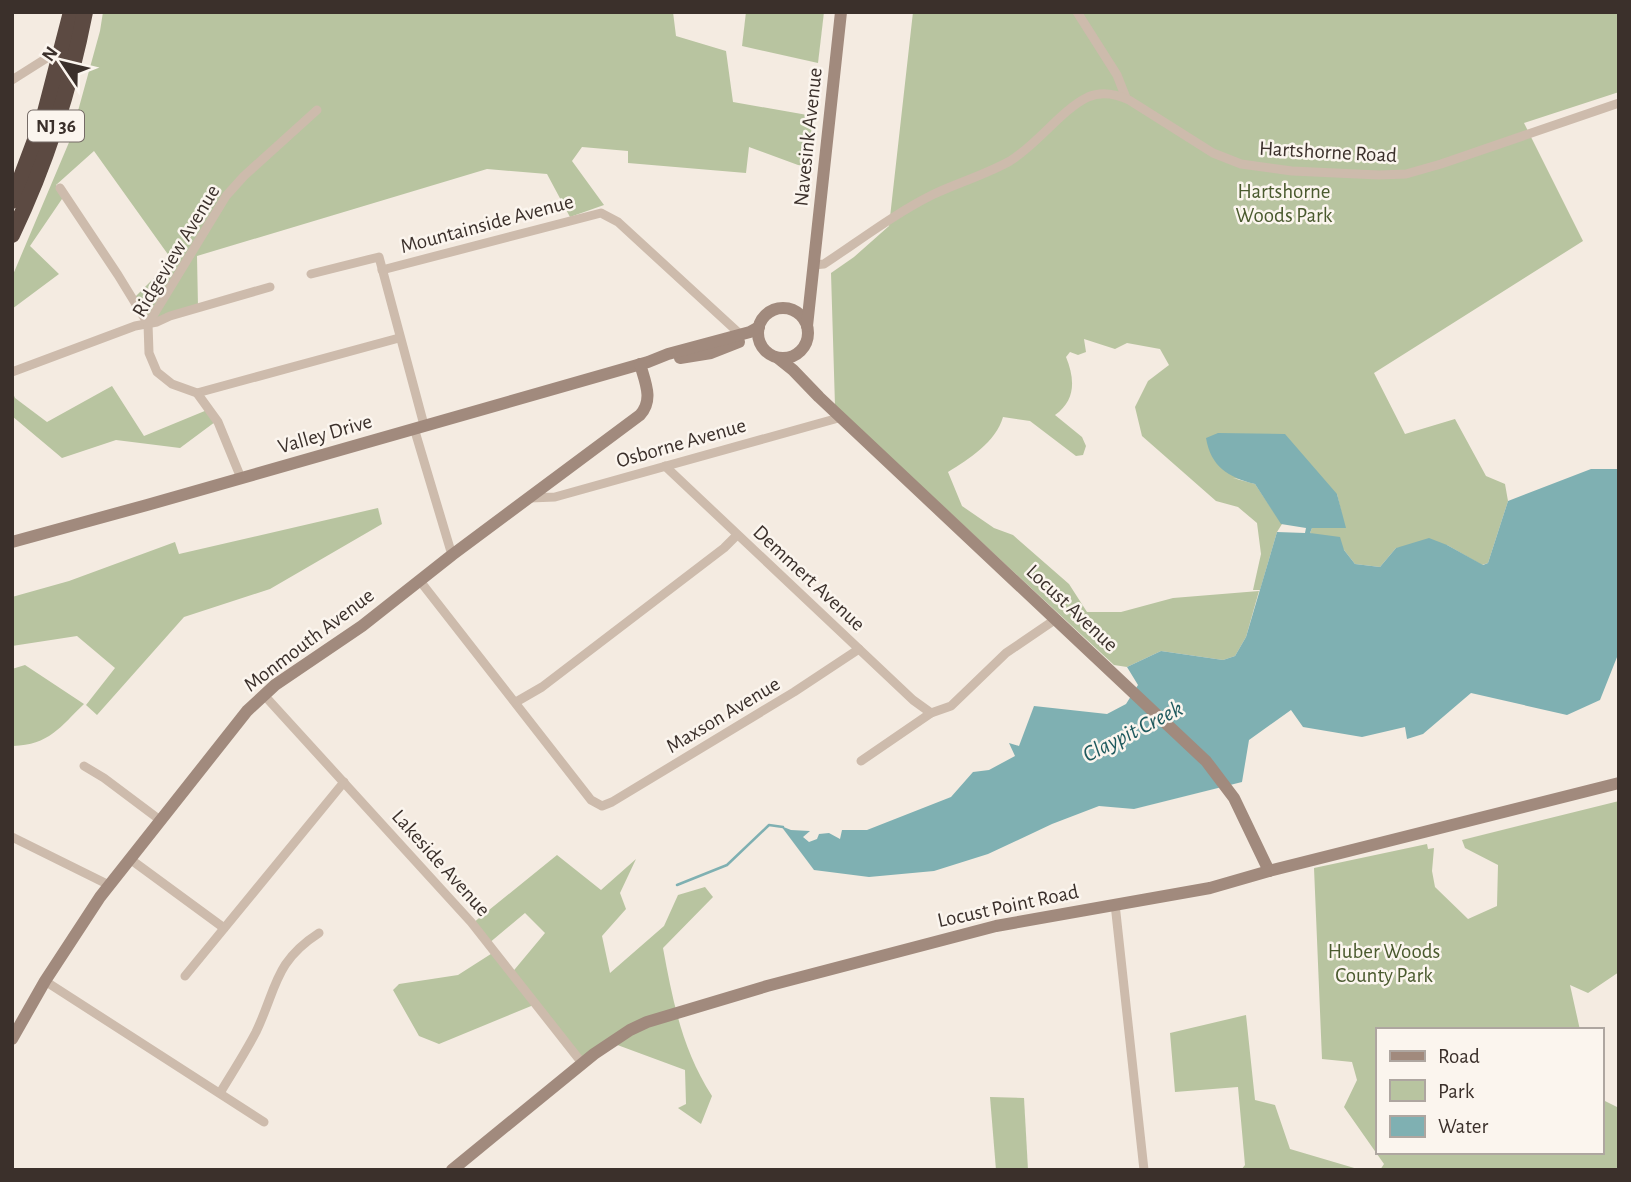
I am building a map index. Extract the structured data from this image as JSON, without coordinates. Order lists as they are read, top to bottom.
{
  "streets": {
    "highway": ["NJ 36"],
    "street": [
      "Navesink Avenue",
      "Hartshorne Road",
      "Mountainside Avenue",
      "Ridgeview Avenue",
      "Valley Drive",
      "Osborne Avenue",
      "Demmert Avenue",
      "Locust Avenue",
      "Monmouth Avenue",
      "Maxson Avenue",
      "Lakeside Avenue",
      "Locust Point Road"
    ]
  },
  "crossings": [
    ["Navesink Avenue", "Valley Drive"],
    ["Navesink Avenue", "Locust Avenue"],
    ["Mountainside Avenue", "Valley Drive"],
    ["Ridgeview Avenue", "Valley Drive"],
    ["Valley Drive", "Locust Avenue"],
    ["Valley Drive", "Monmouth Avenue"],
    ["Osborne Avenue", "Demmert Avenue"],
    ["Osborne Avenue", "Locust Avenue"],
    ["Osborne Avenue", "Monmouth Avenue"],
    ["Demmert Avenue", "Maxson Avenue"],
    ["Locust Avenue", "Locust Point Road"],
    ["Monmouth Avenue", "Lakeside Avenue"],
    ["Lakeside Avenue", "Locust Point Road"]
  ],
  "water": ["Claypit Creek"],
  "parks": ["Hartshorne Woods Park", "Huber Woods County Park"],
  "legend": ["Road", "Park", "Water"],
  "north": "top left"
}
